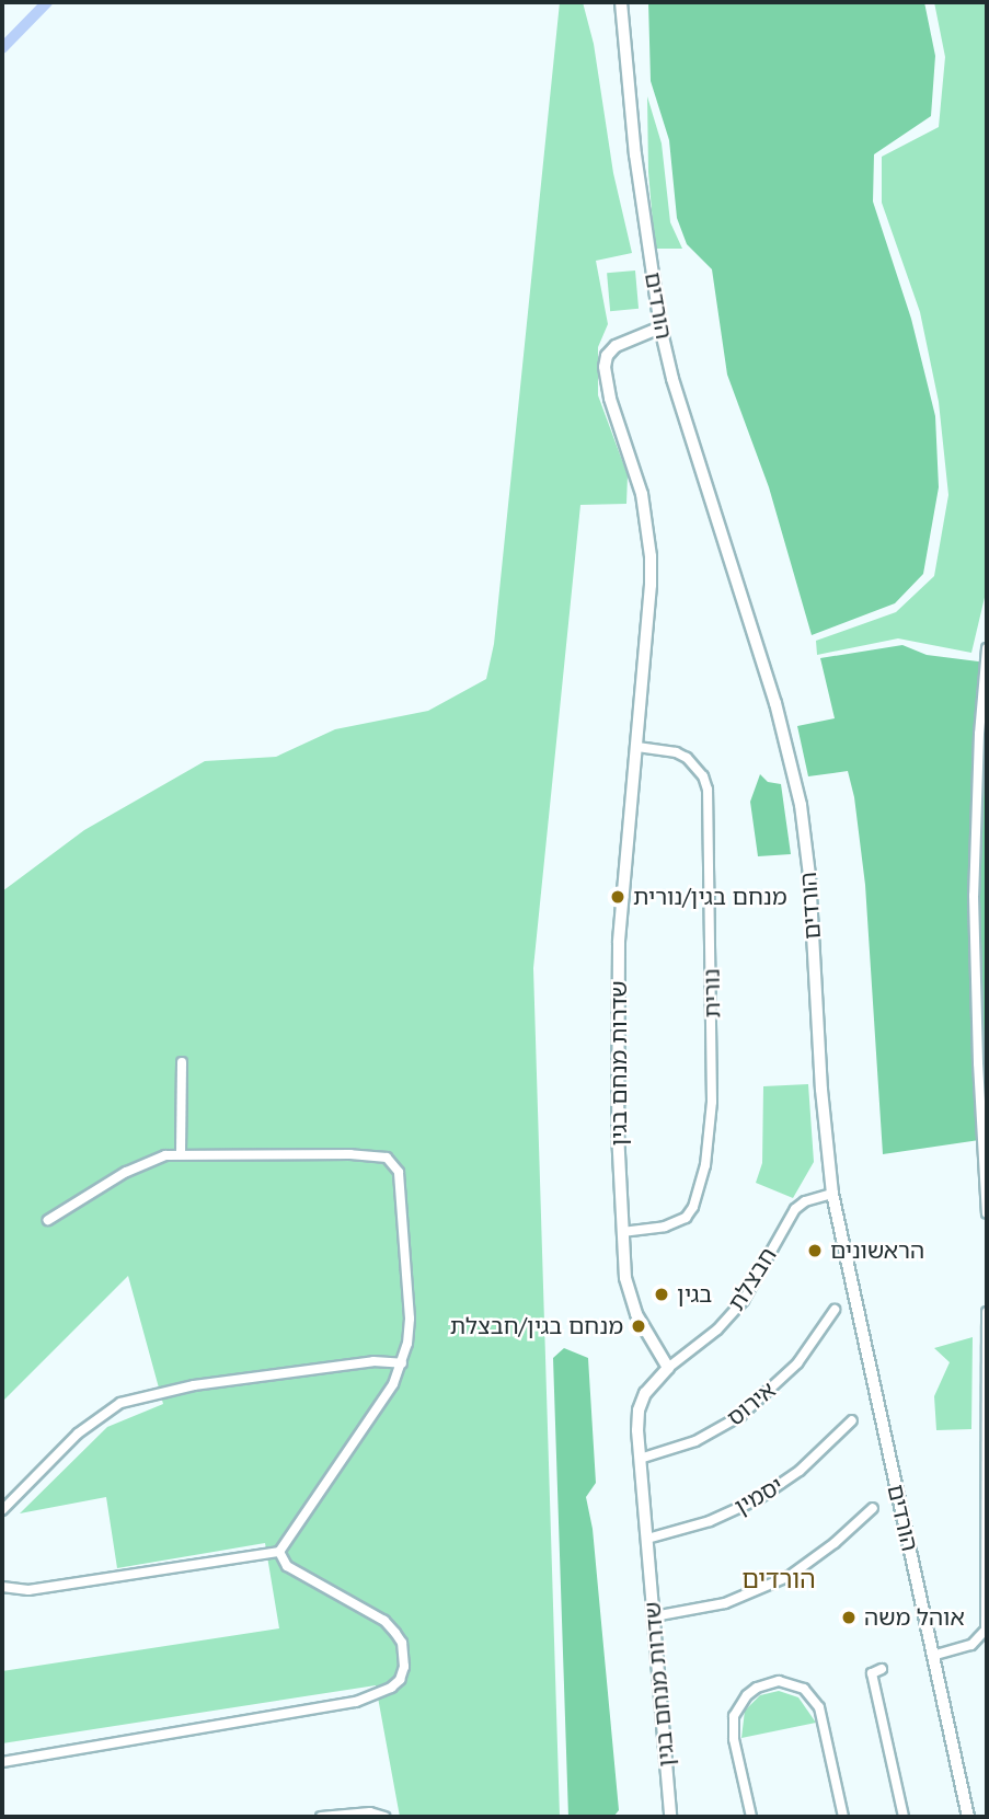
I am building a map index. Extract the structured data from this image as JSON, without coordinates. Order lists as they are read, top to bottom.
{
  "streets": {
    "street": [
      "הורדים",
      "נורית",
      "שדרות מנחם בגין",
      "חבצלת",
      "אירוס",
      "יסמין"
    ]
  },
  "crossings": [
    ["הורדים", "שדרות מנחם בגין"],
    ["הורדים", "חבצלת"],
    ["נורית", "שדרות מנחם בגין"],
    ["שדרות מנחם בגין", "חבצלת"],
    ["שדרות מנחם בגין", "אירוס"],
    ["שדרות מנחם בגין", "יסמין"]
  ],
  "districts": ["הורדים"],
  "places": [
    "מנחם בגין/נורית",
    "הראשונים",
    "בגין",
    "מנחם בגין/חבצלת",
    "אוהל משה"
  ]
}
